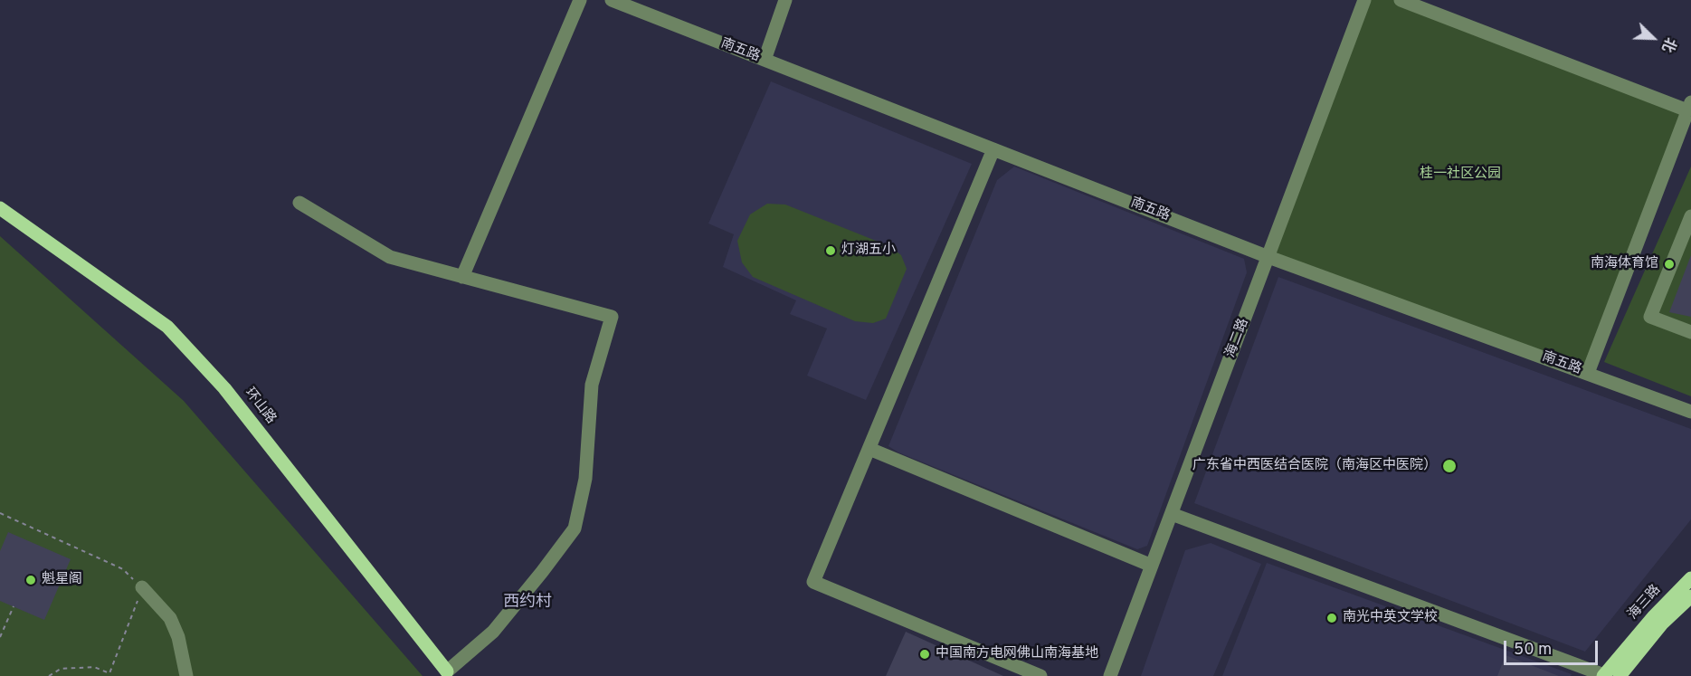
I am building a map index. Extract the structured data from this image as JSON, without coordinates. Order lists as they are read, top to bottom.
{
  "streets": {
    "main road": ["环山路", "海三路"],
    "street": ["南五路", "海二路"]
  },
  "crossings": [
    ["南五路", "海二路"]
  ],
  "districts": ["西约村"],
  "parks": ["桂一社区公园"],
  "places": [
    "灯湖五小",
    "南海体育馆",
    "广东省中西医结合医院（南海区中医院）",
    "魁星阁",
    "南光中英文学校",
    "中国南方电网佛山南海基地"
  ],
  "scale_bar": "50 m",
  "north": "bottom right"
}
